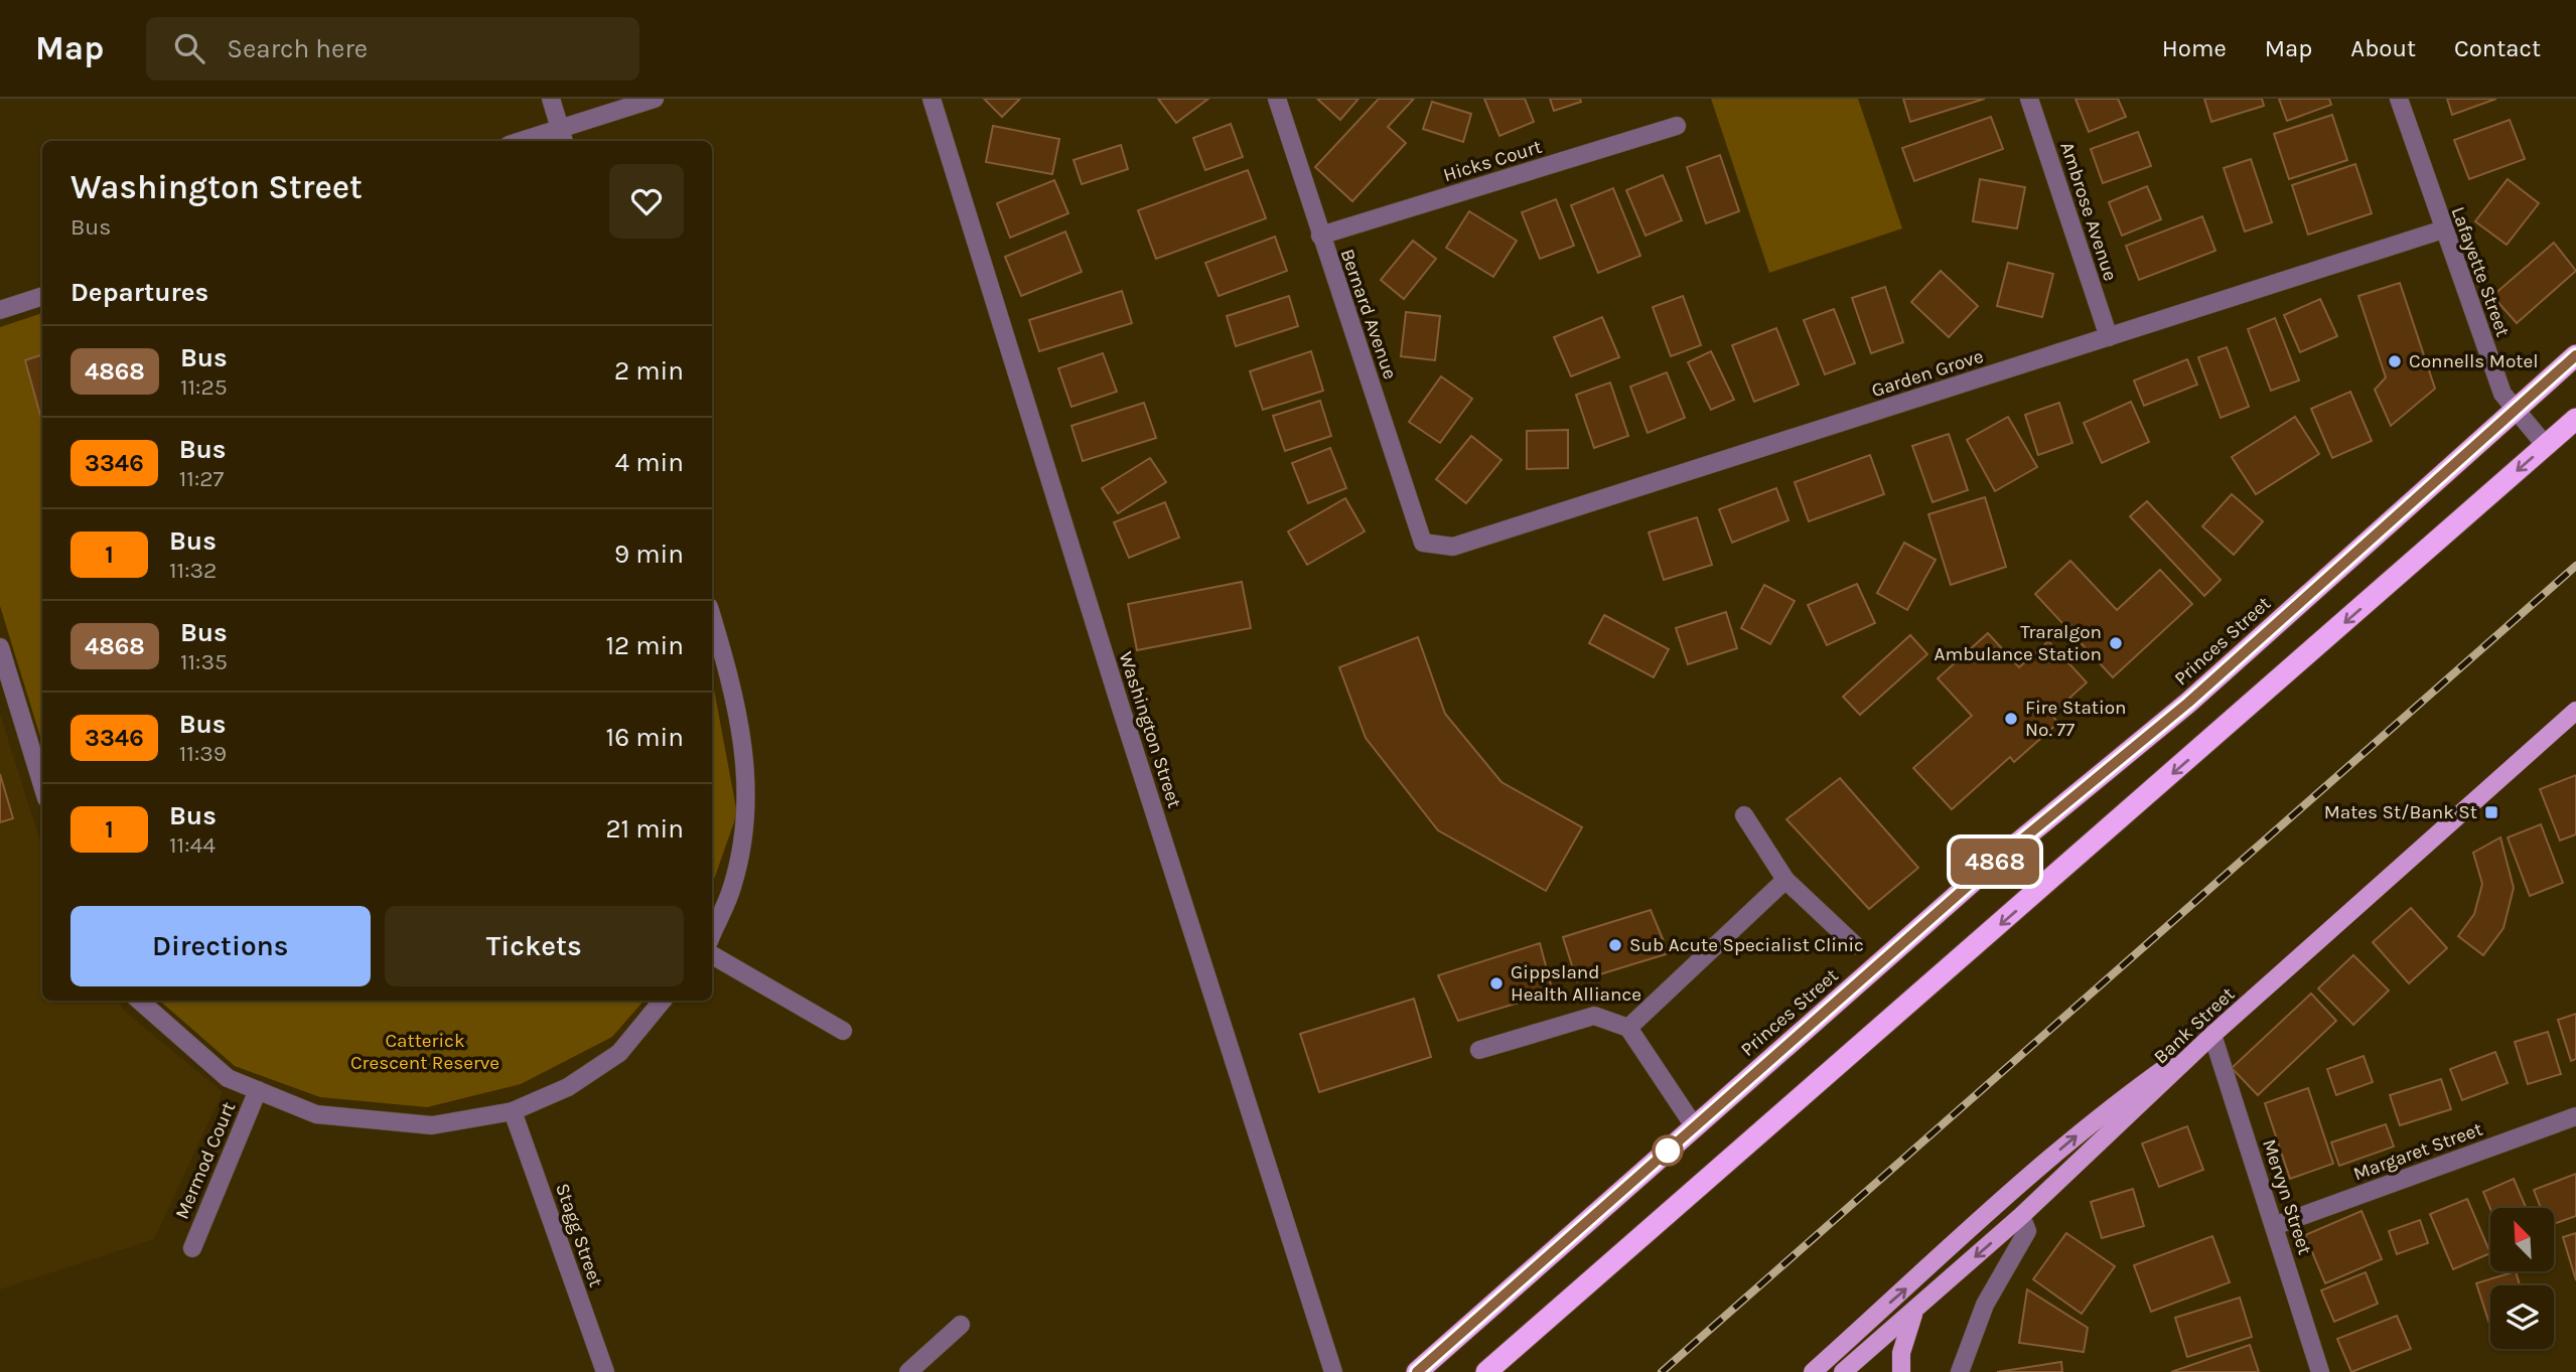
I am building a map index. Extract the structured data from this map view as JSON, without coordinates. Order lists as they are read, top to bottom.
{
  "streets": {
    "highway": ["Princes Street"],
    "main road": ["Bank Street"],
    "street": [
      "Hicks Court",
      "Ambrose Avenue",
      "Lafayette Street",
      "Bernard Avenue",
      "Garden Grove",
      "Washington Street",
      "Margaret Street",
      "Mermod Court",
      "Mervyn Street",
      "Stagg Street"
    ]
  },
  "crossings": [
    ["Hicks Court", "Bernard Avenue"],
    ["Ambrose Avenue", "Garden Grove"],
    ["Lafayette Street", "Garden Grove"],
    ["Lafayette Street", "Princes Street"],
    ["Bernard Avenue", "Garden Grove"],
    ["Bank Street", "Mervyn Street"],
    ["Margaret Street", "Mervyn Street"]
  ],
  "parks": ["Catterick Crescent Reserve"],
  "places": {
    "other": [
      "Connells Motel",
      "Traralgon Ambulance Station",
      "Fire Station No. 77",
      "Sub Acute Specialist Clinic",
      "Gippsland Health Alliance"
    ],
    "transit": ["Mates St/Bank St"]
  },
  "lines": ["bus line 4868"],
  "north": "top left",
  "page": {
    "header": "Map",
    "search": "Search here",
    "nav": [
      "Home",
      "Map",
      "About",
      "Contact"
    ],
    "on_map": "4868",
    "heading": [
      ["Washington Street", "Bus"],
      "Departures"
    ],
    "list": [
      {
        "mark": "4868",
        "name": "Bus",
        "note": "11:25",
        "value": "2 min"
      },
      {
        "mark": "3346",
        "name": "Bus",
        "note": "11:27",
        "value": "4 min"
      },
      {
        "mark": "1",
        "name": "Bus",
        "note": "11:32",
        "value": "9 min"
      },
      {
        "mark": "4868",
        "name": "Bus",
        "note": "11:35",
        "value": "12 min"
      },
      {
        "mark": "3346",
        "name": "Bus",
        "note": "11:39",
        "value": "16 min"
      },
      {
        "mark": "1",
        "name": "Bus",
        "note": "11:44",
        "value": "21 min"
      }
    ],
    "buttons": ["Directions", "Tickets"]
  }
}
